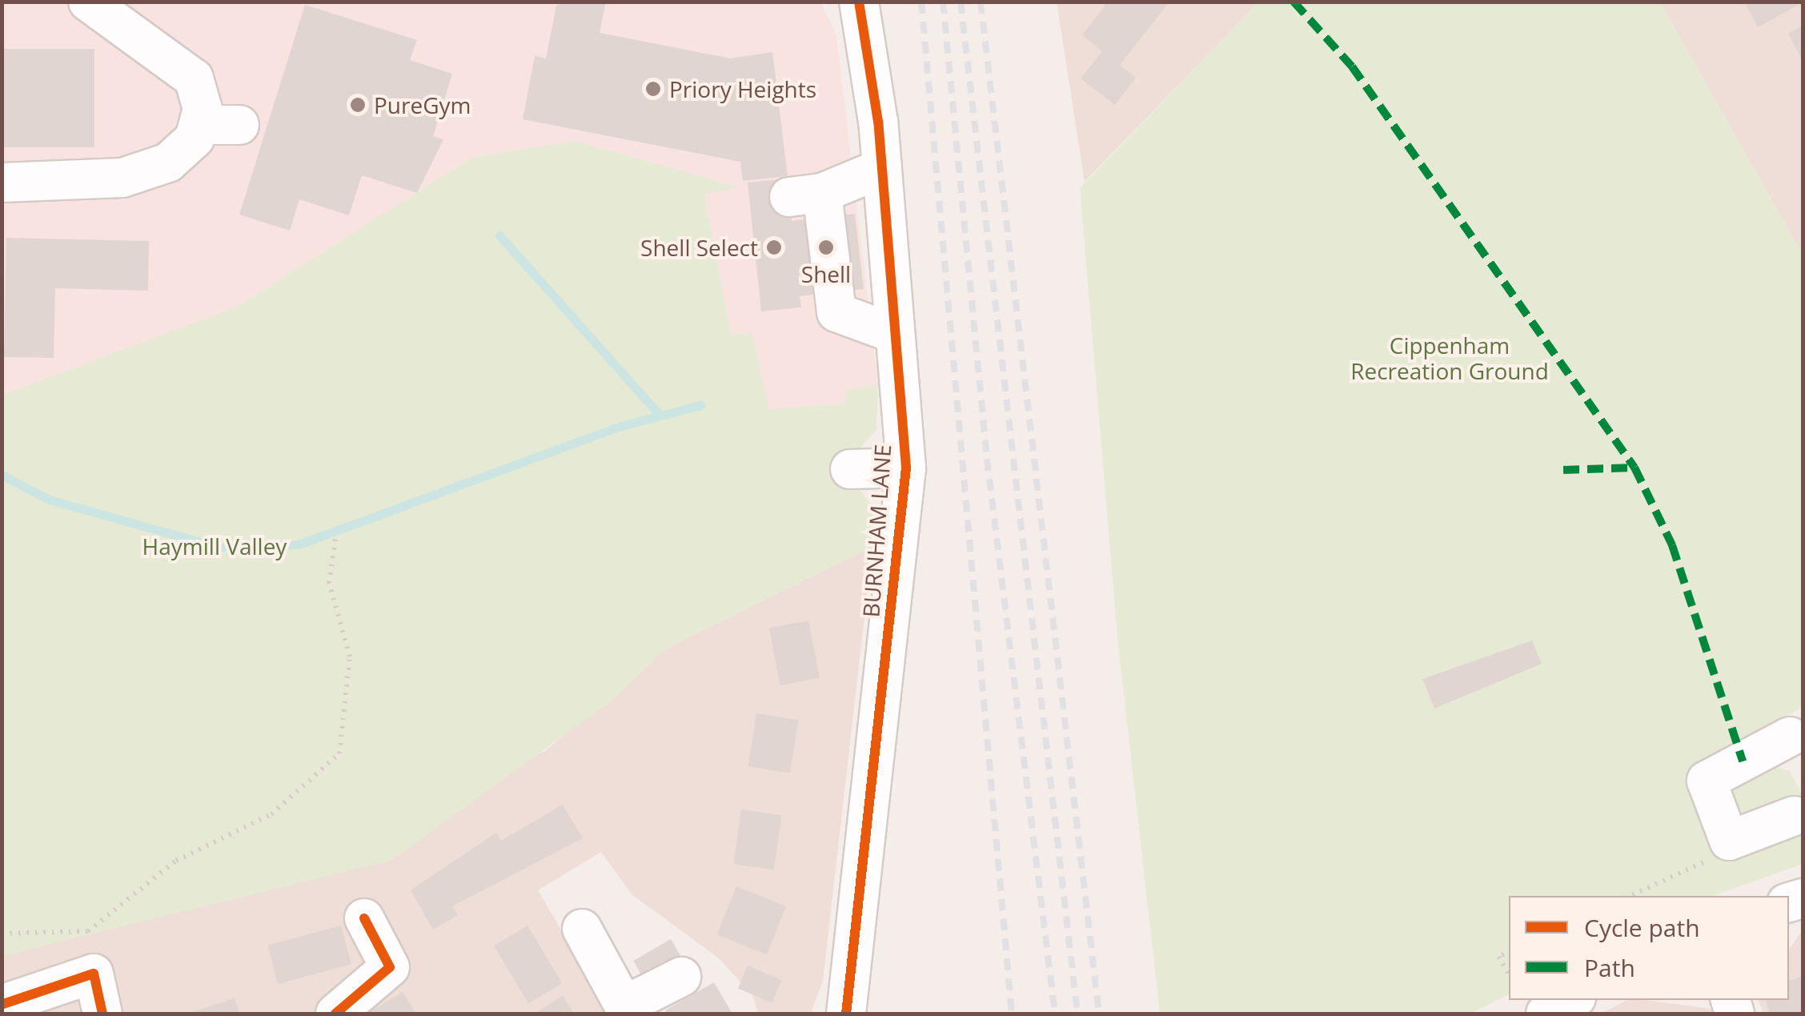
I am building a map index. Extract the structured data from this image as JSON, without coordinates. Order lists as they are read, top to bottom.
{
  "streets": {
    "street": ["BURNHAM LANE"]
  },
  "parks": ["Cippenham Recreation Ground", "Haymill Valley"],
  "places": [
    "Priory Heights",
    "PureGym",
    "Shell Select",
    "Shell"
  ],
  "legend": ["Cycle path", "Path"]
}
